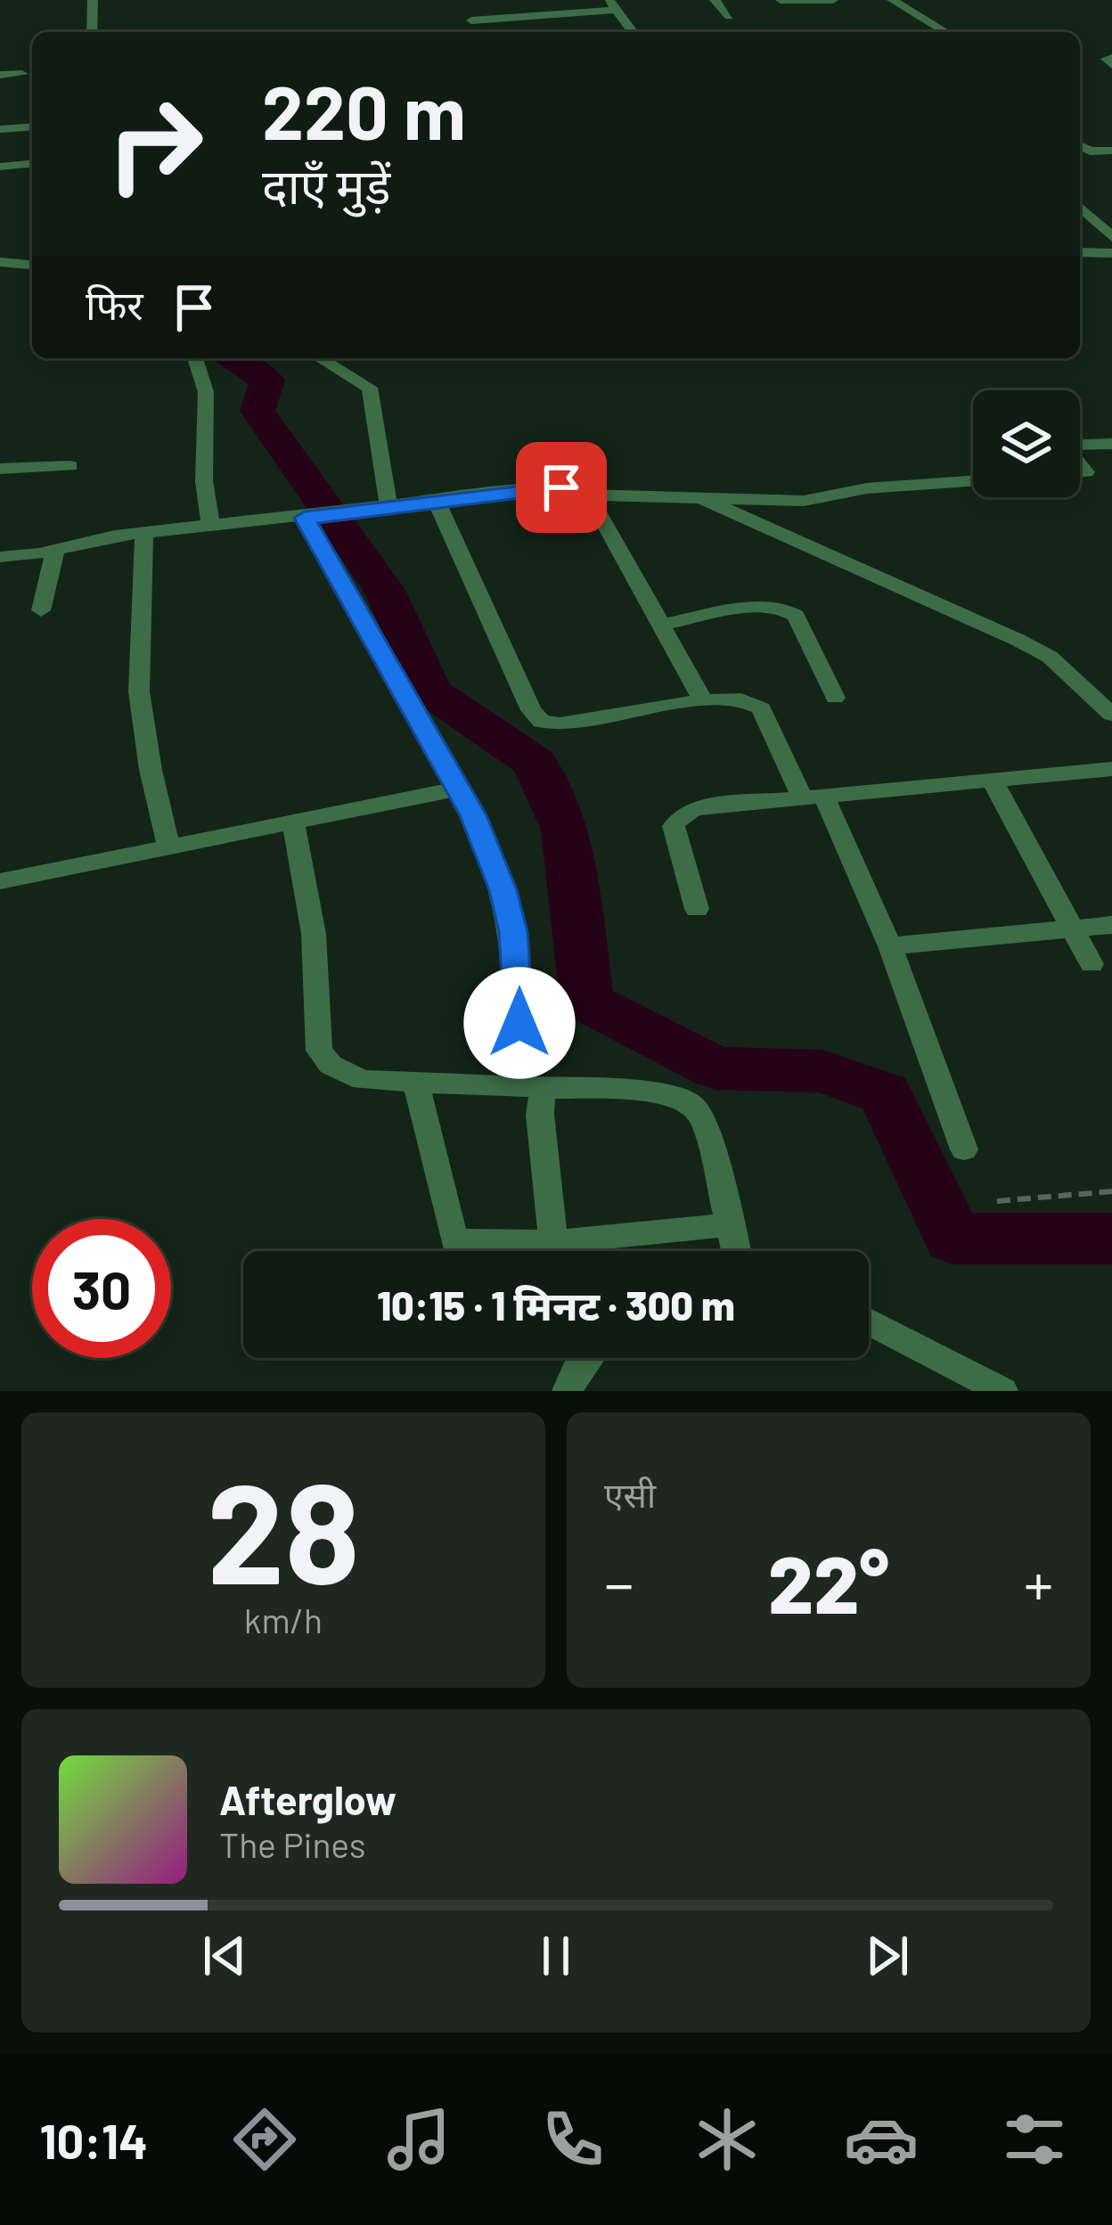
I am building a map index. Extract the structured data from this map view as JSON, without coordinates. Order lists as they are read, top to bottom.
{
  "page": {
    "turn": ["220 m", "दाएँ मुड़ें"],
    "then": "फिर",
    "limit": "30",
    "trip": "10:15 · 1 मिनट · 300 m",
    "tile": [
      ["28", "km/h"],
      "एसी"
    ],
    "heat": ["−", "22°", "+"],
    "song": ["Afterglow", "The Pines"],
    "tabs": "10:14"
  }
}
